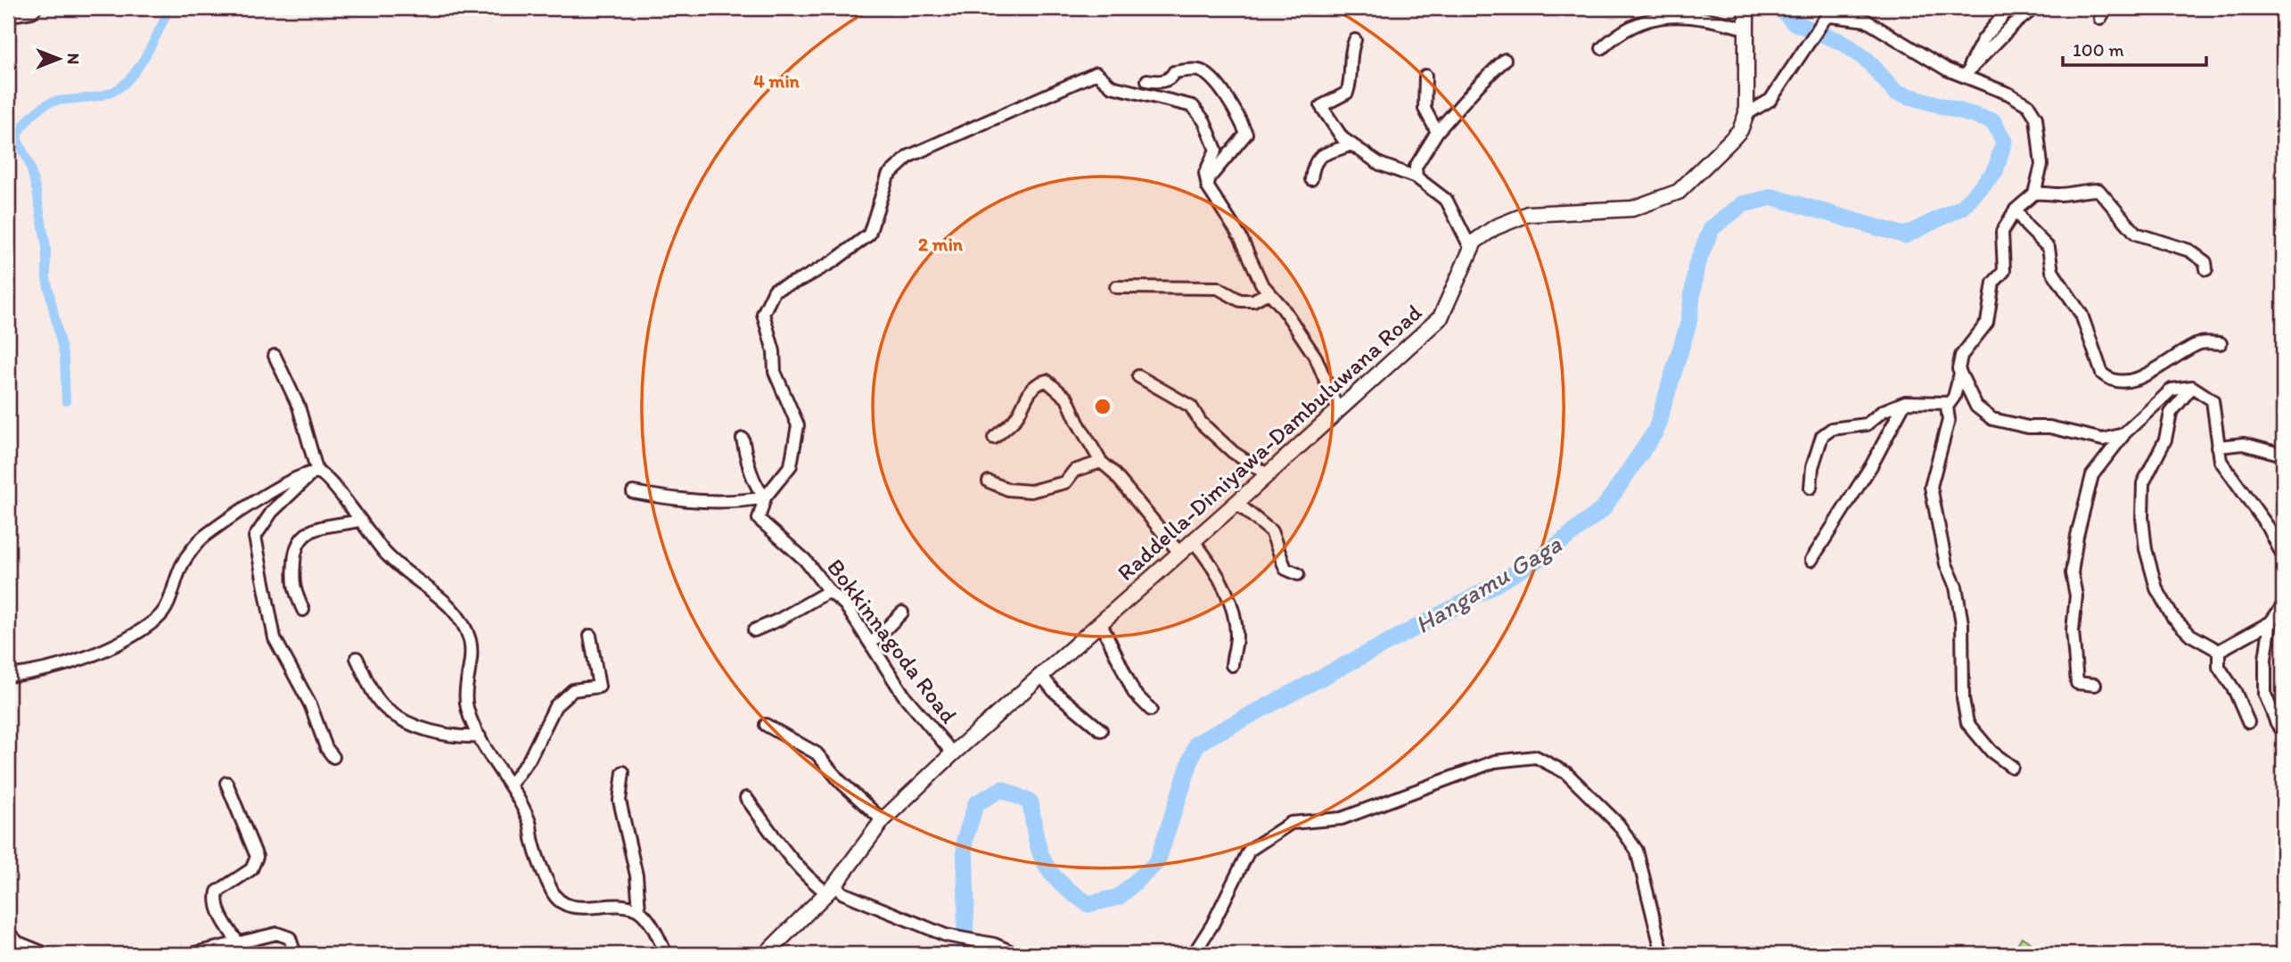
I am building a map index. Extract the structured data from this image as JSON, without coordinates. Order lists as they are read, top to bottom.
{
  "streets": {
    "street": ["Raddella-Dimiyawa-Dambuluwana Road", "Bokkinnagoda Road"]
  },
  "crossings": [
    ["Raddella-Dimiyawa-Dambuluwana Road", "Bokkinnagoda Road"]
  ],
  "water": ["Hangamu Gaga"],
  "scale_bar": "100 m",
  "north": "right",
  "rings": ["4 min", "2 min"]
}
